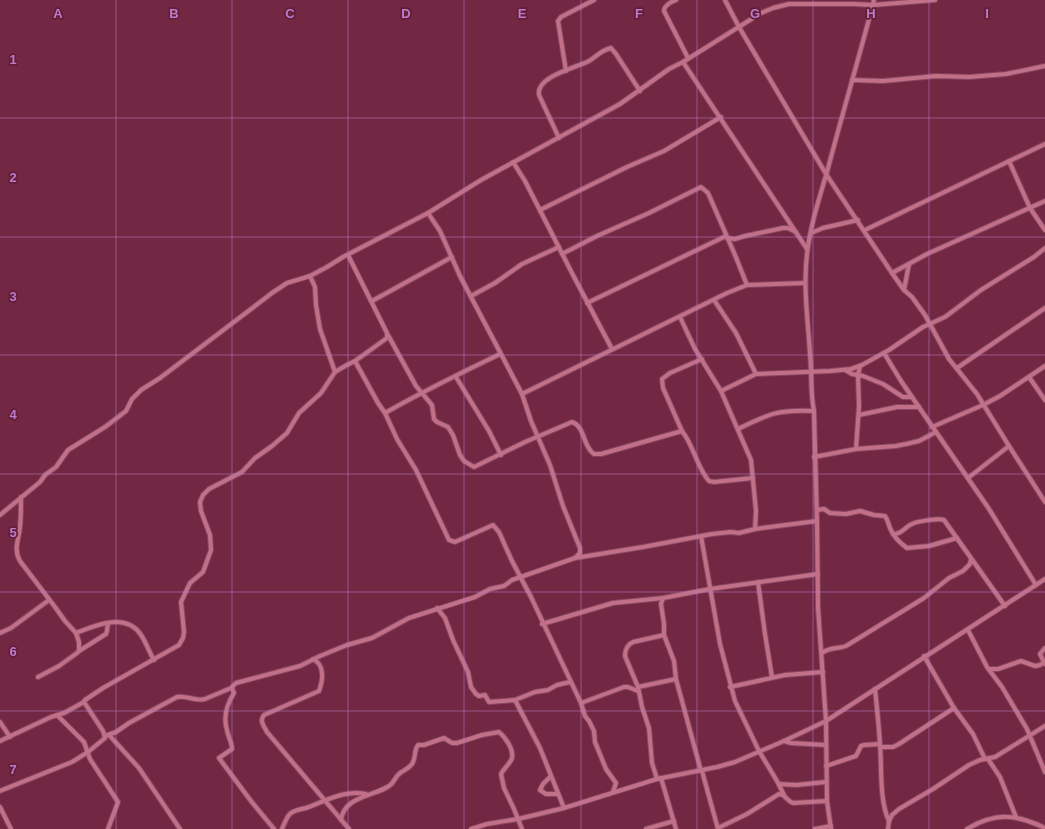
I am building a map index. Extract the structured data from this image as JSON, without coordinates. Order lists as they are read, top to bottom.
{
  "grid": {
    "columns": [
      "A",
      "B",
      "C",
      "D",
      "E",
      "F",
      "G",
      "H",
      "I"
    ],
    "rows": [
      "1",
      "2",
      "3",
      "4",
      "5",
      "6",
      "7"
    ]
  }
}
